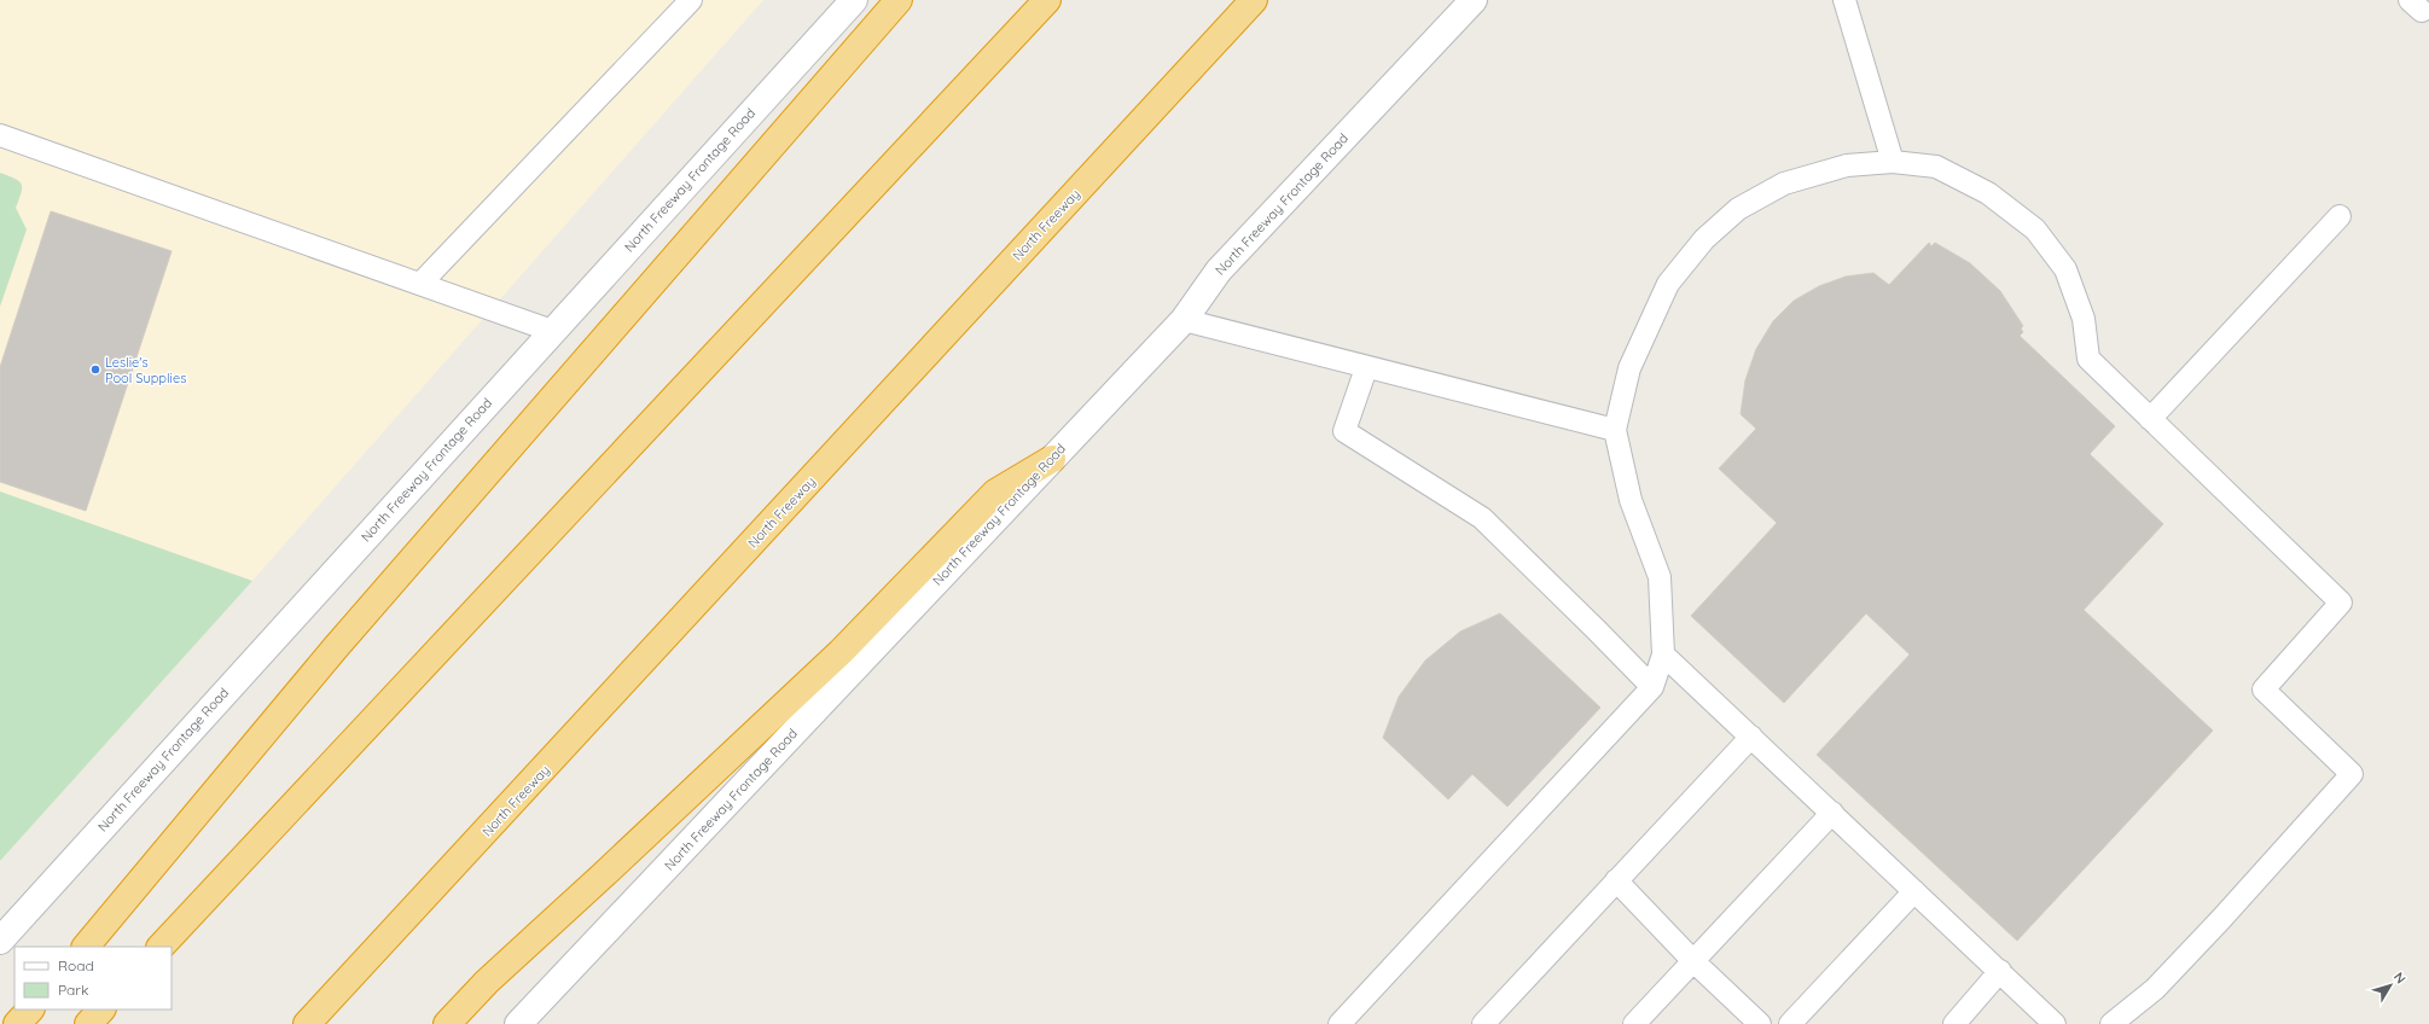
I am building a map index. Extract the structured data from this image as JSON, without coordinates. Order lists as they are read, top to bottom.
{
  "streets": {
    "highway": ["North Freeway"],
    "main road": ["North Freeway Frontage Road"]
  },
  "places": ["Leslie's Pool Supplies"],
  "legend": ["Road", "Park"],
  "north": "top right"
}
